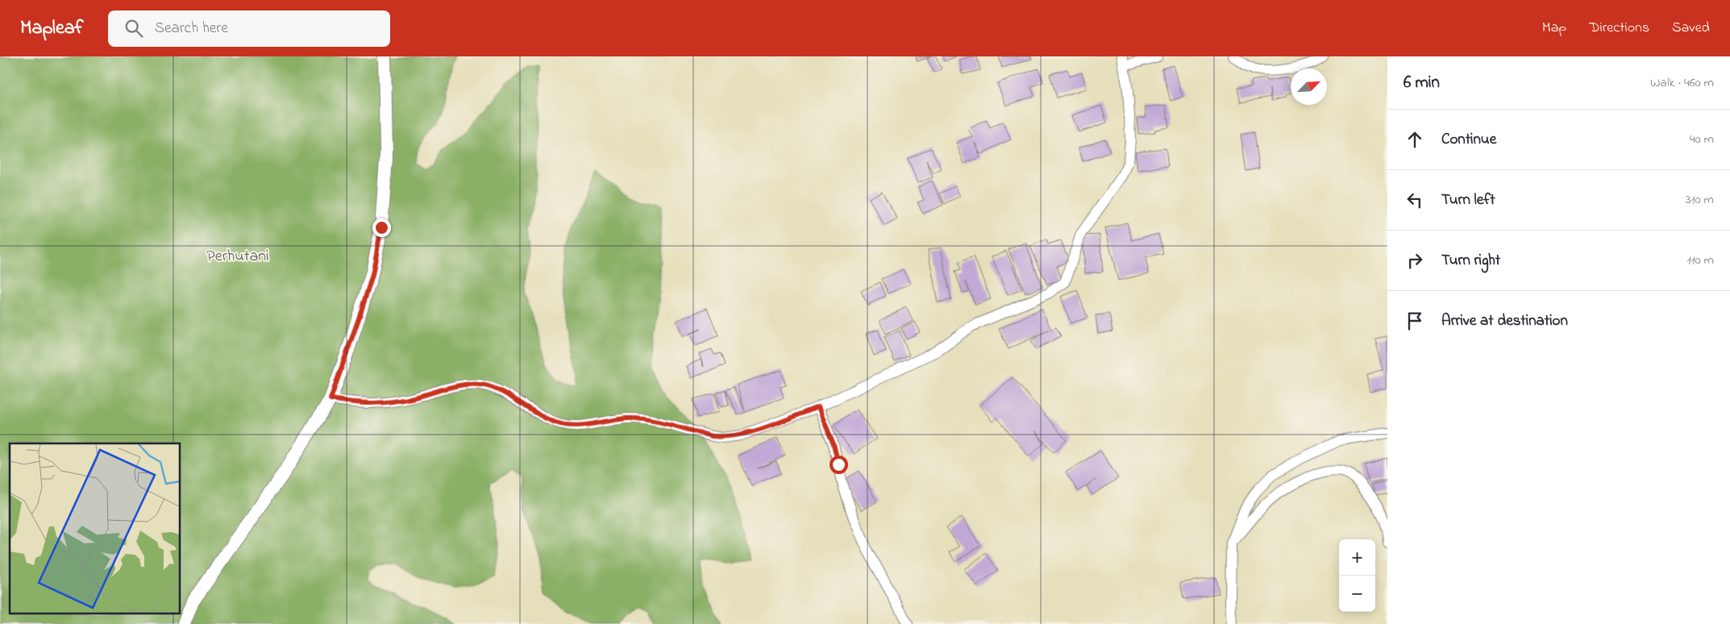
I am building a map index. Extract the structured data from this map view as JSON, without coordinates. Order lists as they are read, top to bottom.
{
  "parks": ["Perhutani"],
  "north": "top right",
  "page": {
    "header": "Mapleaf",
    "search": "Search here",
    "nav": ["Map", "Directions", "Saved"],
    "heading": ["6 min", "Walk · 460 m"],
    "list": [
      ["Continue", "40 m"],
      ["Turn left", "310 m"],
      ["Turn right", "110 m"],
      "Arrive at destination"
    ],
    "map_buttons": ["+", "−"]
  }
}
